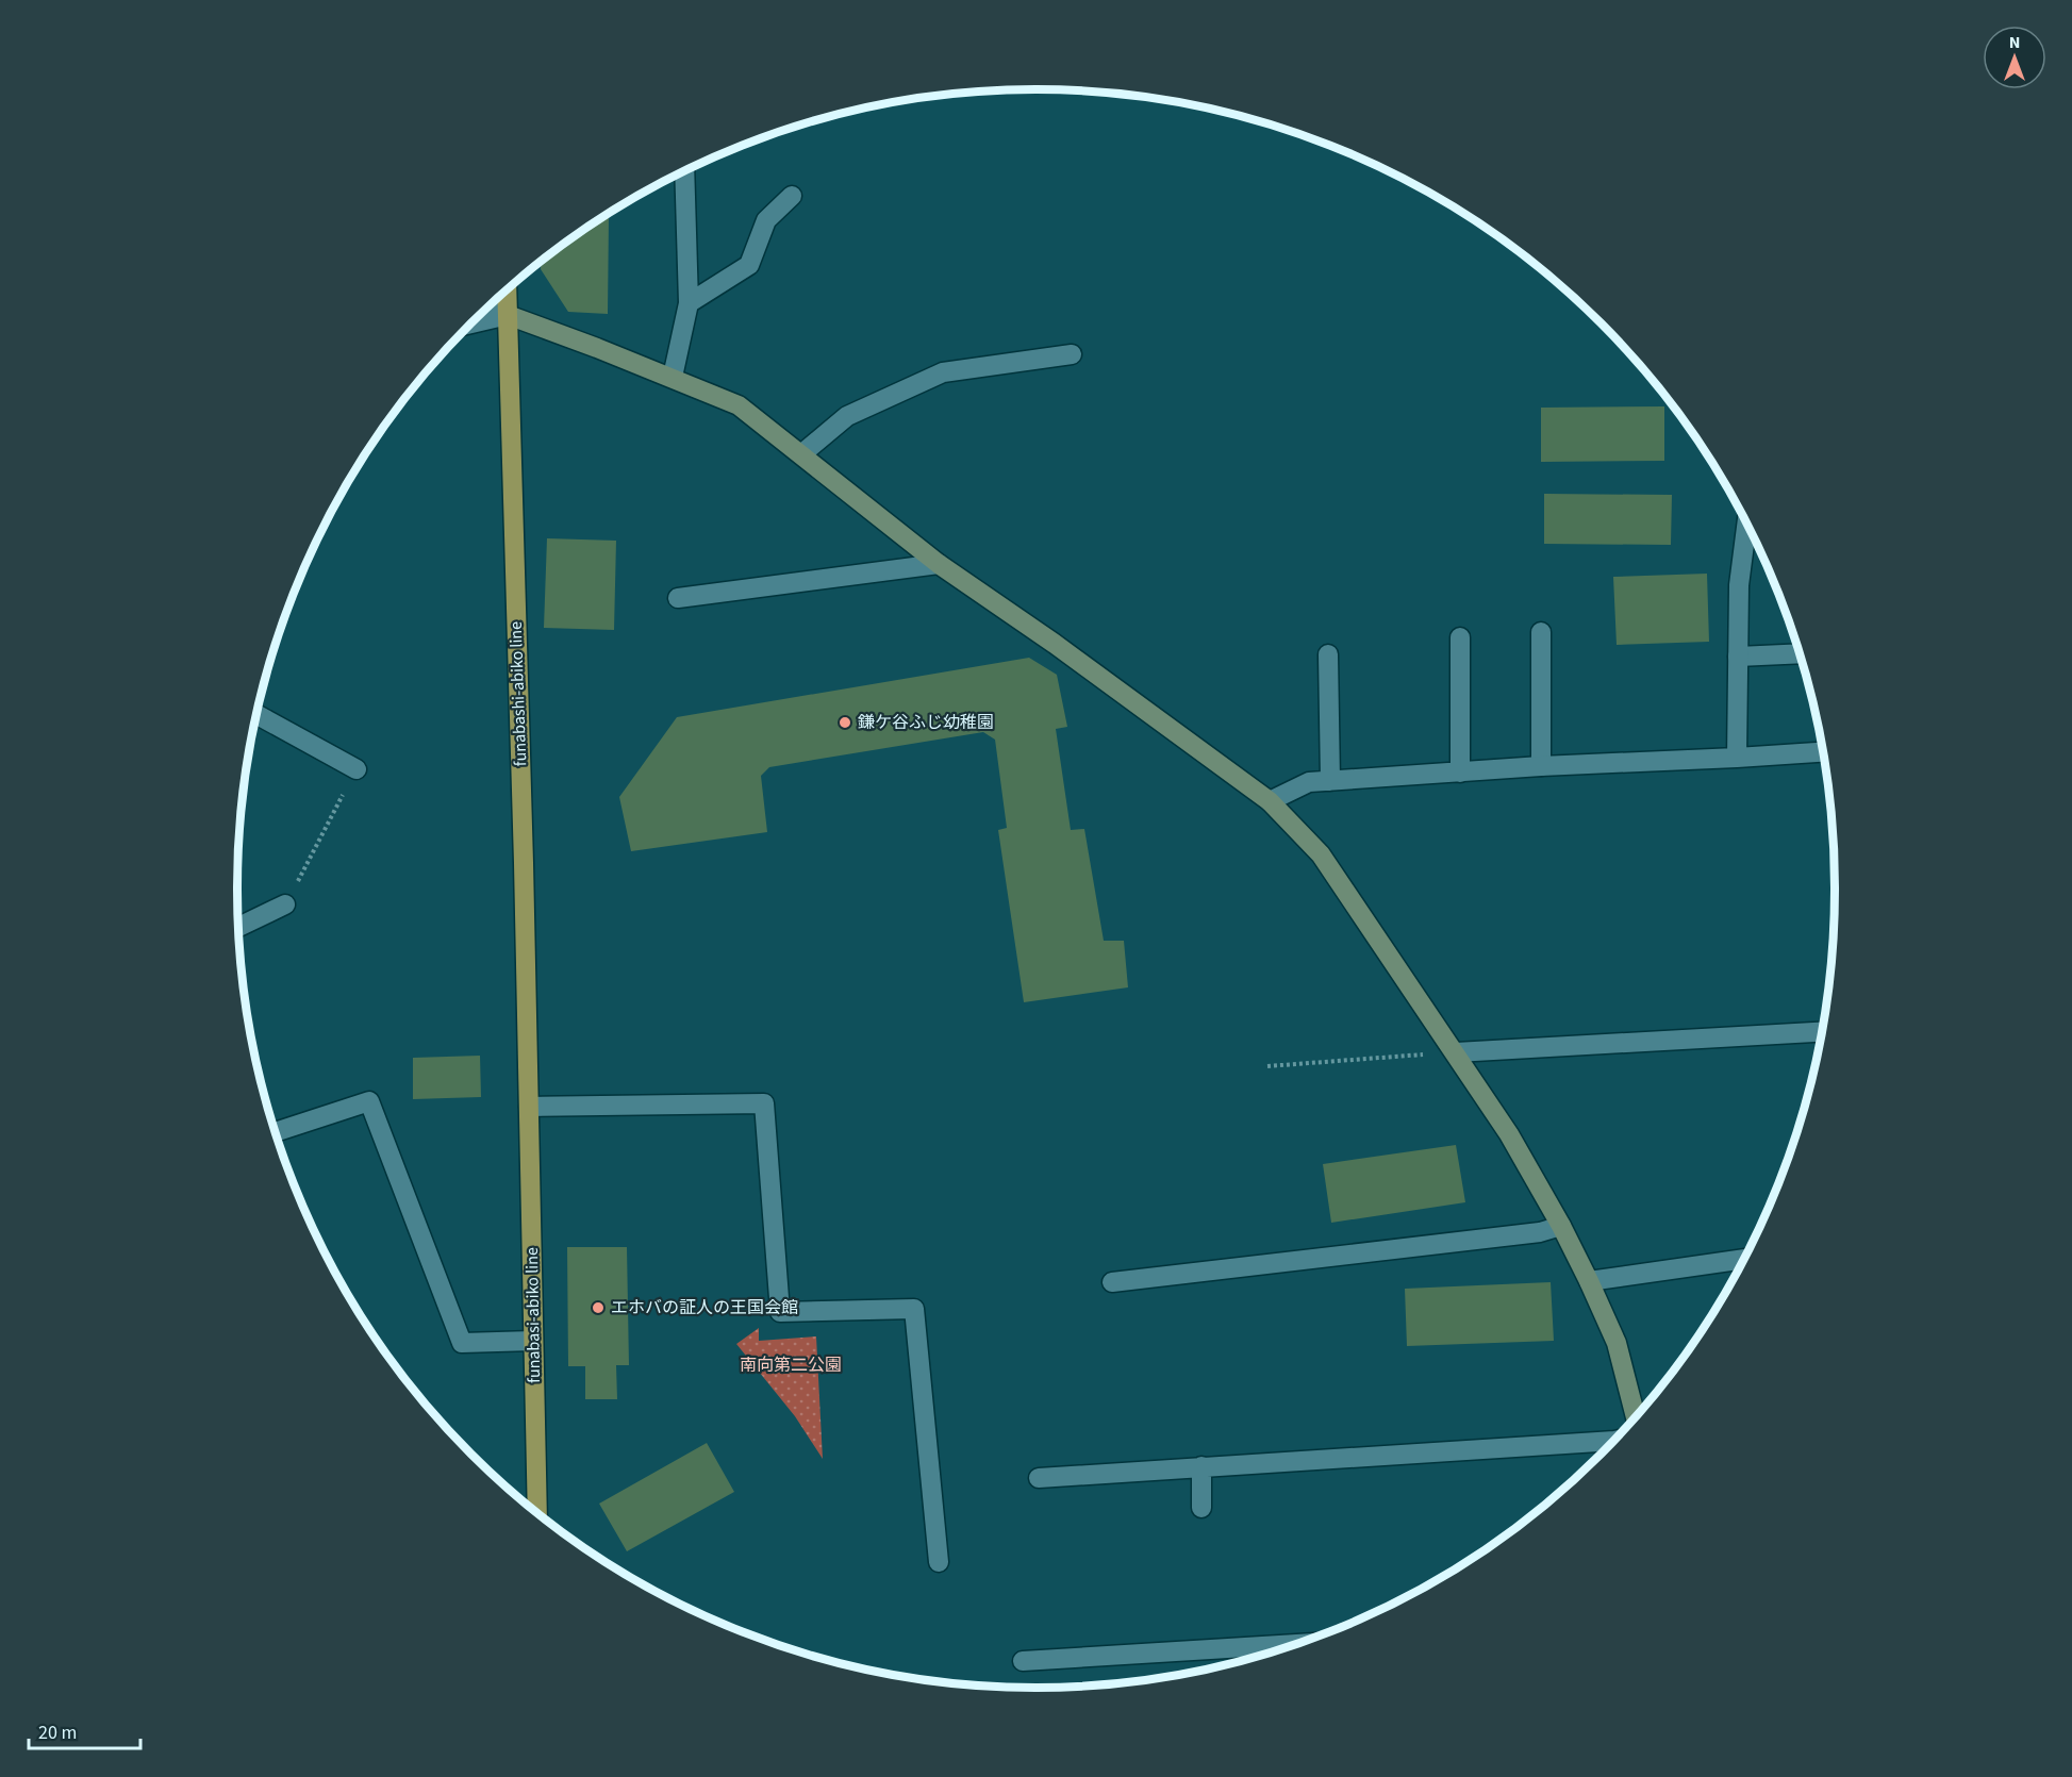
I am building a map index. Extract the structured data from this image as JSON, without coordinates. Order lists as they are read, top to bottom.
{
  "streets": {
    "main road": ["funabashi-abiko line", "funabasi-abiko line"]
  },
  "crossings": [
    ["funabashi-abiko line", "funabasi-abiko line"]
  ],
  "parks": ["南向第二公園"],
  "places": ["鎌ケ谷ふじ幼稚園", "エホバの証人の王国会館"],
  "scale_bar": "20 m",
  "north": "top"
}
